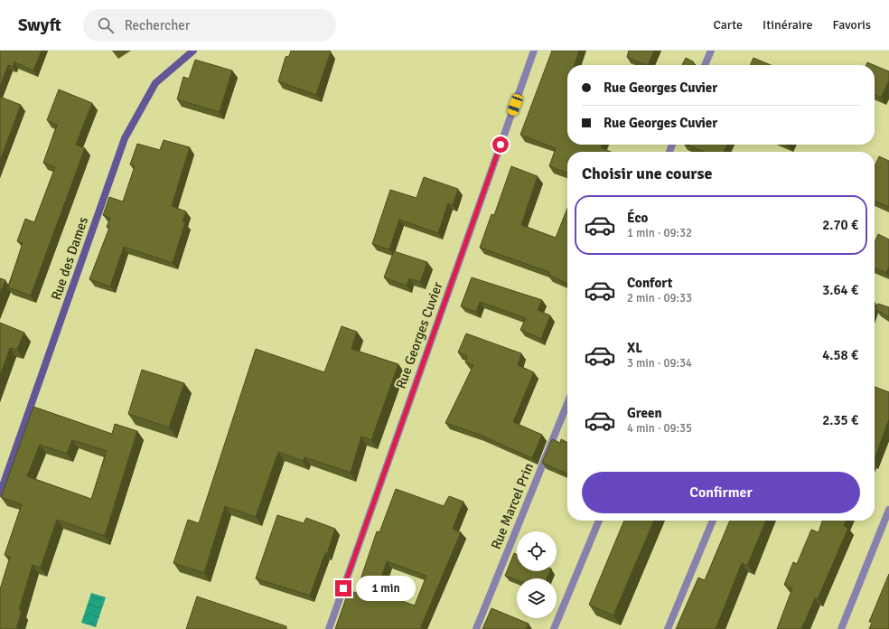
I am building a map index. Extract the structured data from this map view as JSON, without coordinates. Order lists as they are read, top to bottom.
{
  "streets": {
    "street": ["Rue des Dames", "Rue Georges Cuvier", "Rue Marcel Prin"]
  },
  "page": {
    "header": "Swyft",
    "search": "Rechercher",
    "nav": ["Carte", "Itinéraire", "Favoris"],
    "banner": ["Rue Georges Cuvier", "Rue Georges Cuvier"],
    "heading": "Choisir une course",
    "list": [
      {
        "name": "Éco",
        "note": "1 min · 09:32",
        "value": "2.70 €"
      },
      {
        "name": "Confort",
        "note": "2 min · 09:33",
        "value": "3.64 €"
      },
      {
        "name": "XL",
        "note": "3 min · 09:34",
        "value": "4.58 €"
      },
      {
        "name": "Green",
        "note": "4 min · 09:35",
        "value": "2.35 €"
      }
    ],
    "buttons": "Confirmer",
    "bubble": "1 min"
  }
}
